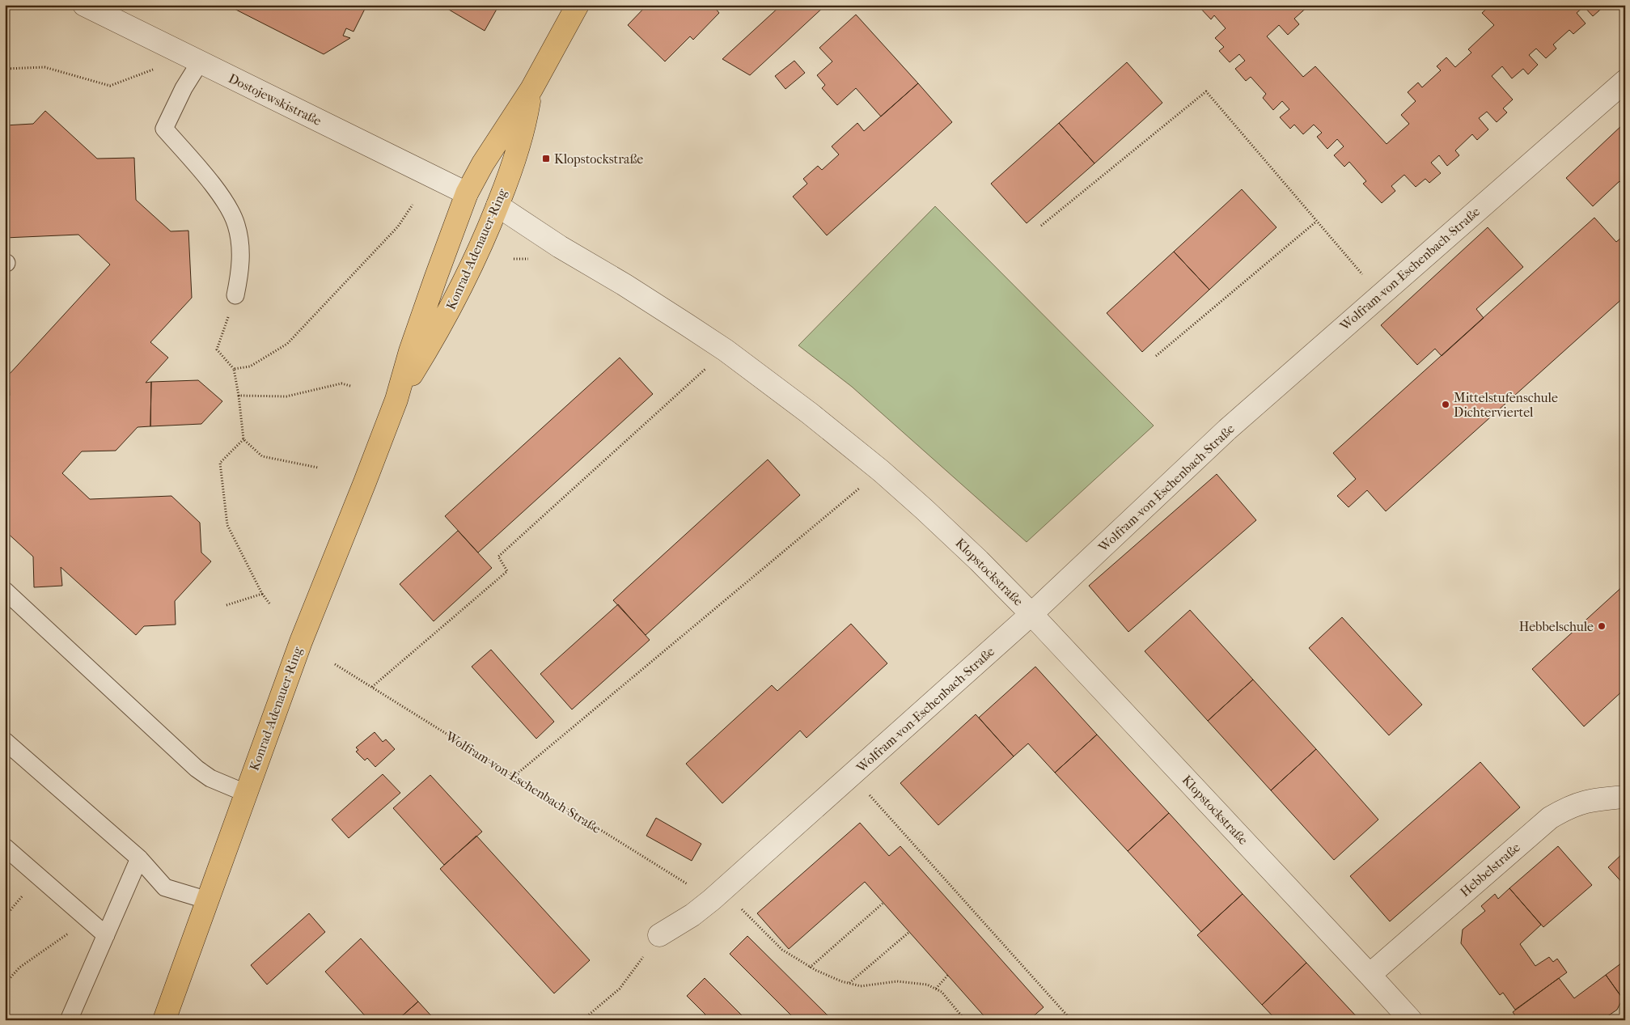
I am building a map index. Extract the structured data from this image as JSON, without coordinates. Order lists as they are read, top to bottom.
{
  "streets": {
    "main road": ["Konrad-Adenauer-Ring"],
    "street": [
      "Dostojewskistraße",
      "Wolfram-von-Eschenbach-Straße",
      "Klopstockstraße",
      "Hebbelstraße"
    ]
  },
  "crossings": [
    ["Dostojewskistraße", "Konrad-Adenauer-Ring"],
    ["Konrad-Adenauer-Ring", "Klopstockstraße"],
    ["Wolfram-von-Eschenbach-Straße", "Klopstockstraße"],
    ["Klopstockstraße", "Hebbelstraße"]
  ],
  "places": {
    "transit": ["Klopstockstraße"],
    "other": ["Mittelstufenschule Dichterviertel", "Hebbelschule"]
  }
}
